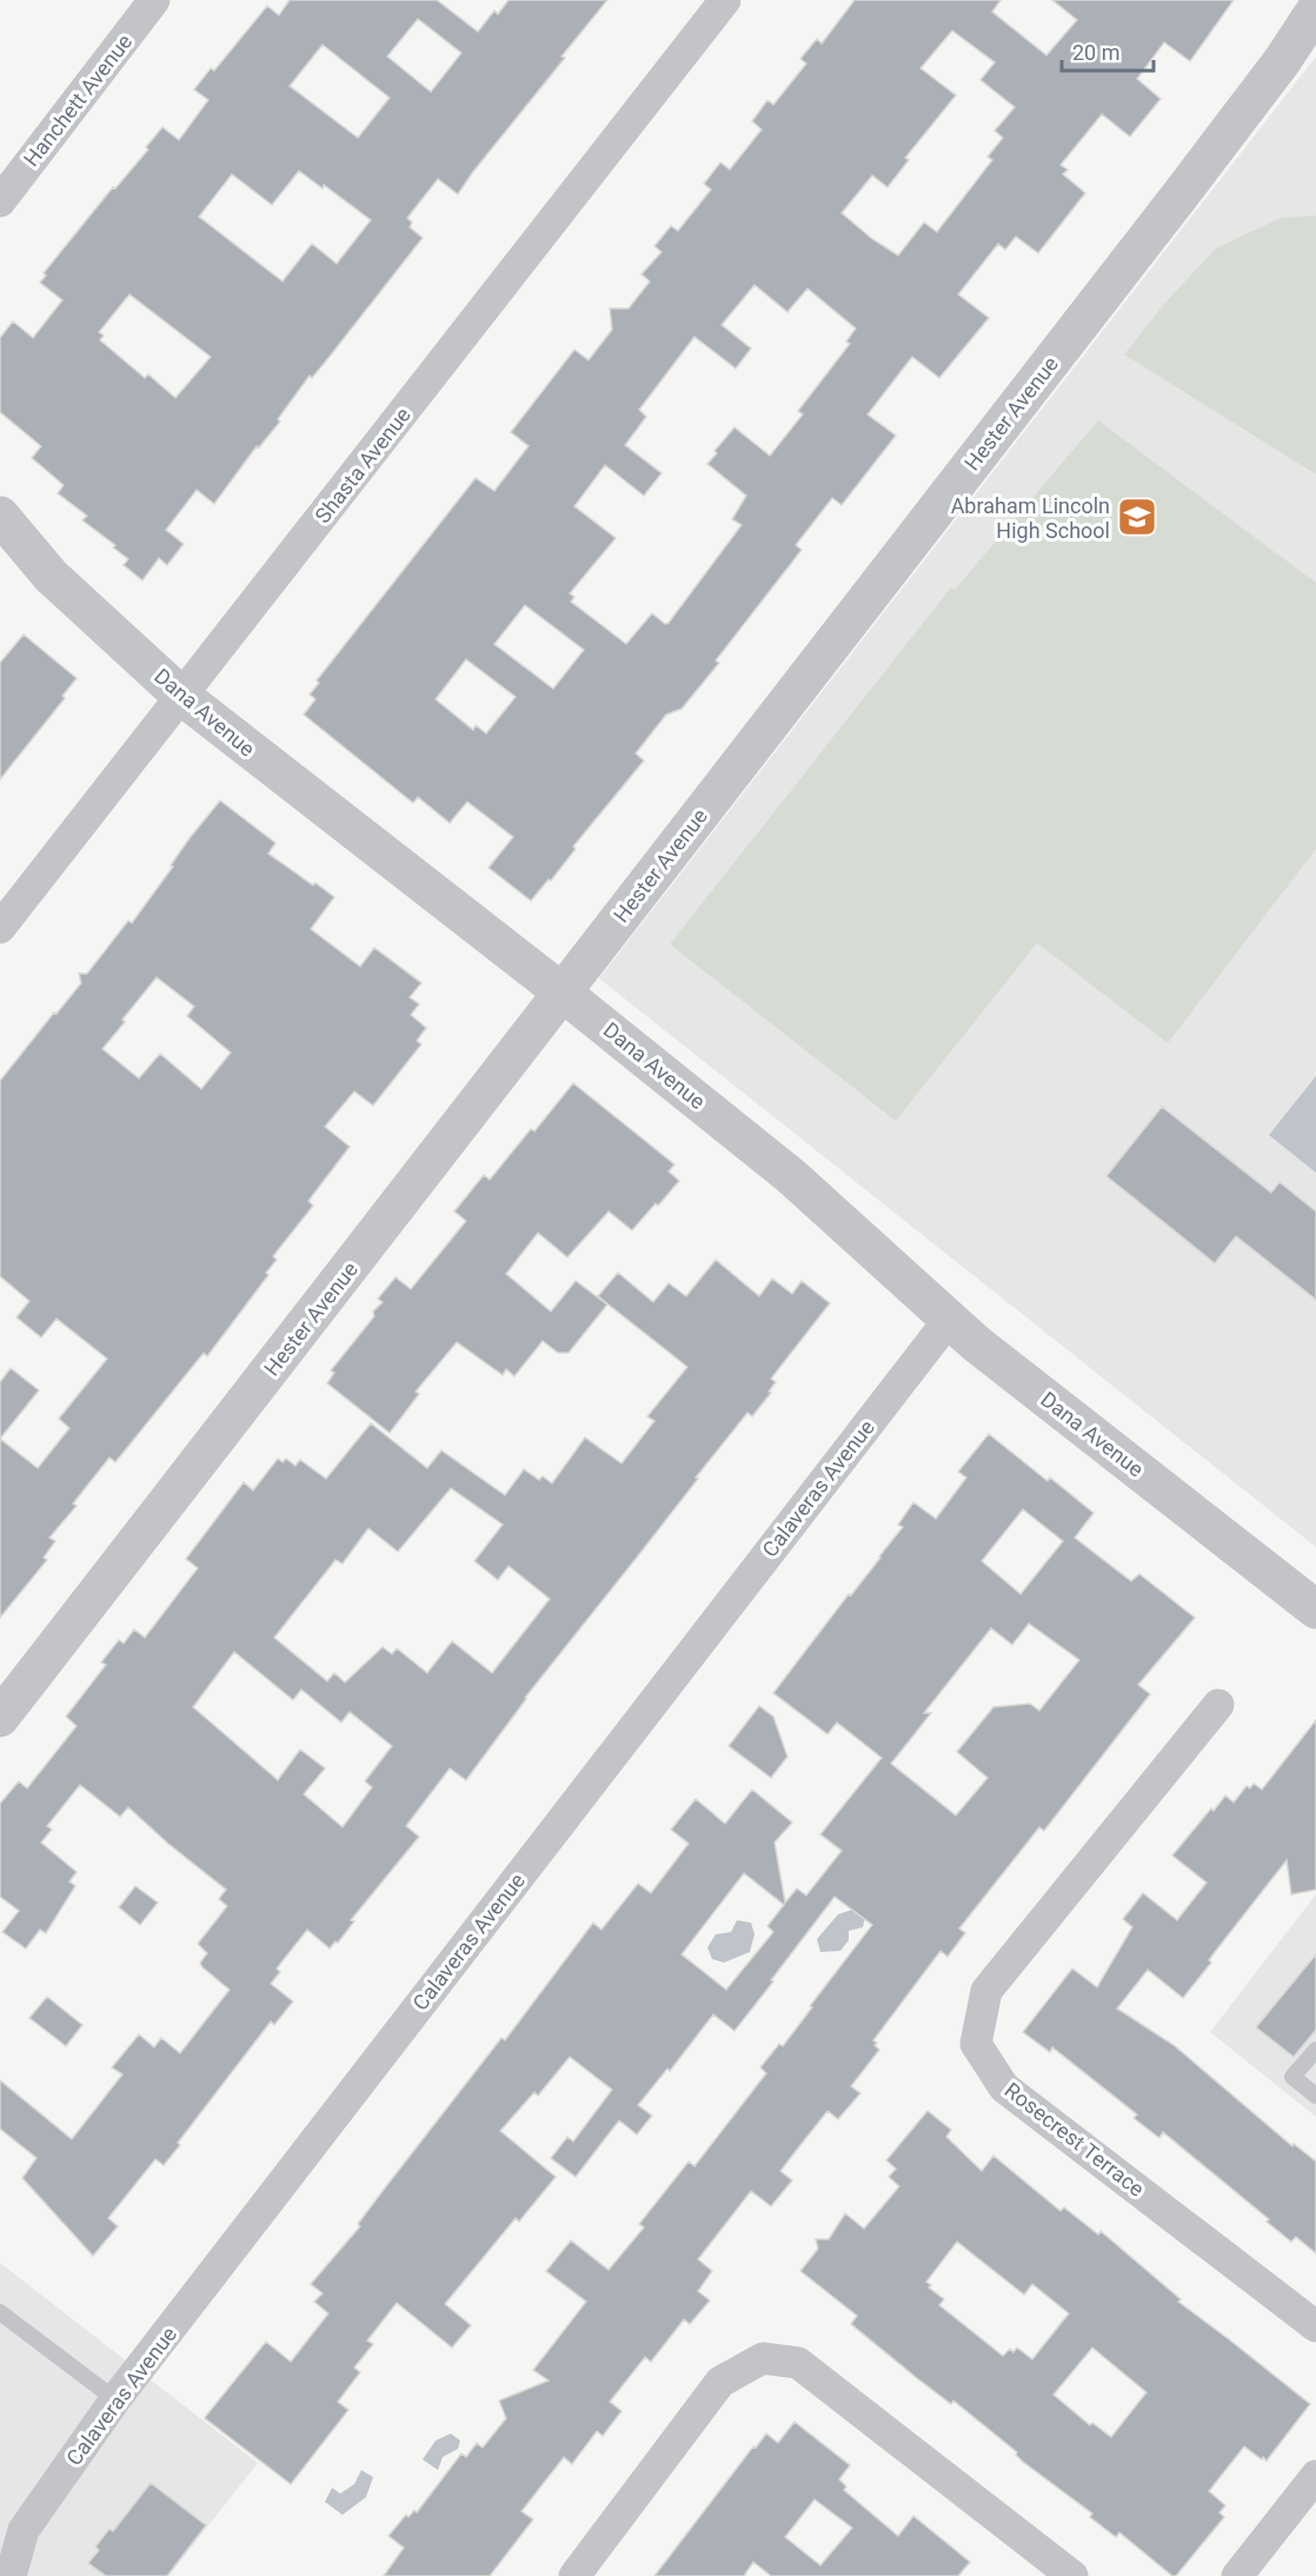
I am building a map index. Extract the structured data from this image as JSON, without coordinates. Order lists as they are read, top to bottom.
{
  "streets": {
    "street": [
      "Hanchett Avenue",
      "Hester Avenue",
      "Shasta Avenue",
      "Dana Avenue",
      "Calaveras Avenue",
      "Rosecrest Terrace"
    ]
  },
  "crossings": [
    ["Hester Avenue", "Dana Avenue"],
    ["Shasta Avenue", "Dana Avenue"],
    ["Dana Avenue", "Calaveras Avenue"]
  ],
  "places": {
    "school or university": ["Abraham Lincoln High School"]
  },
  "scale_bar": "20 m"
}
